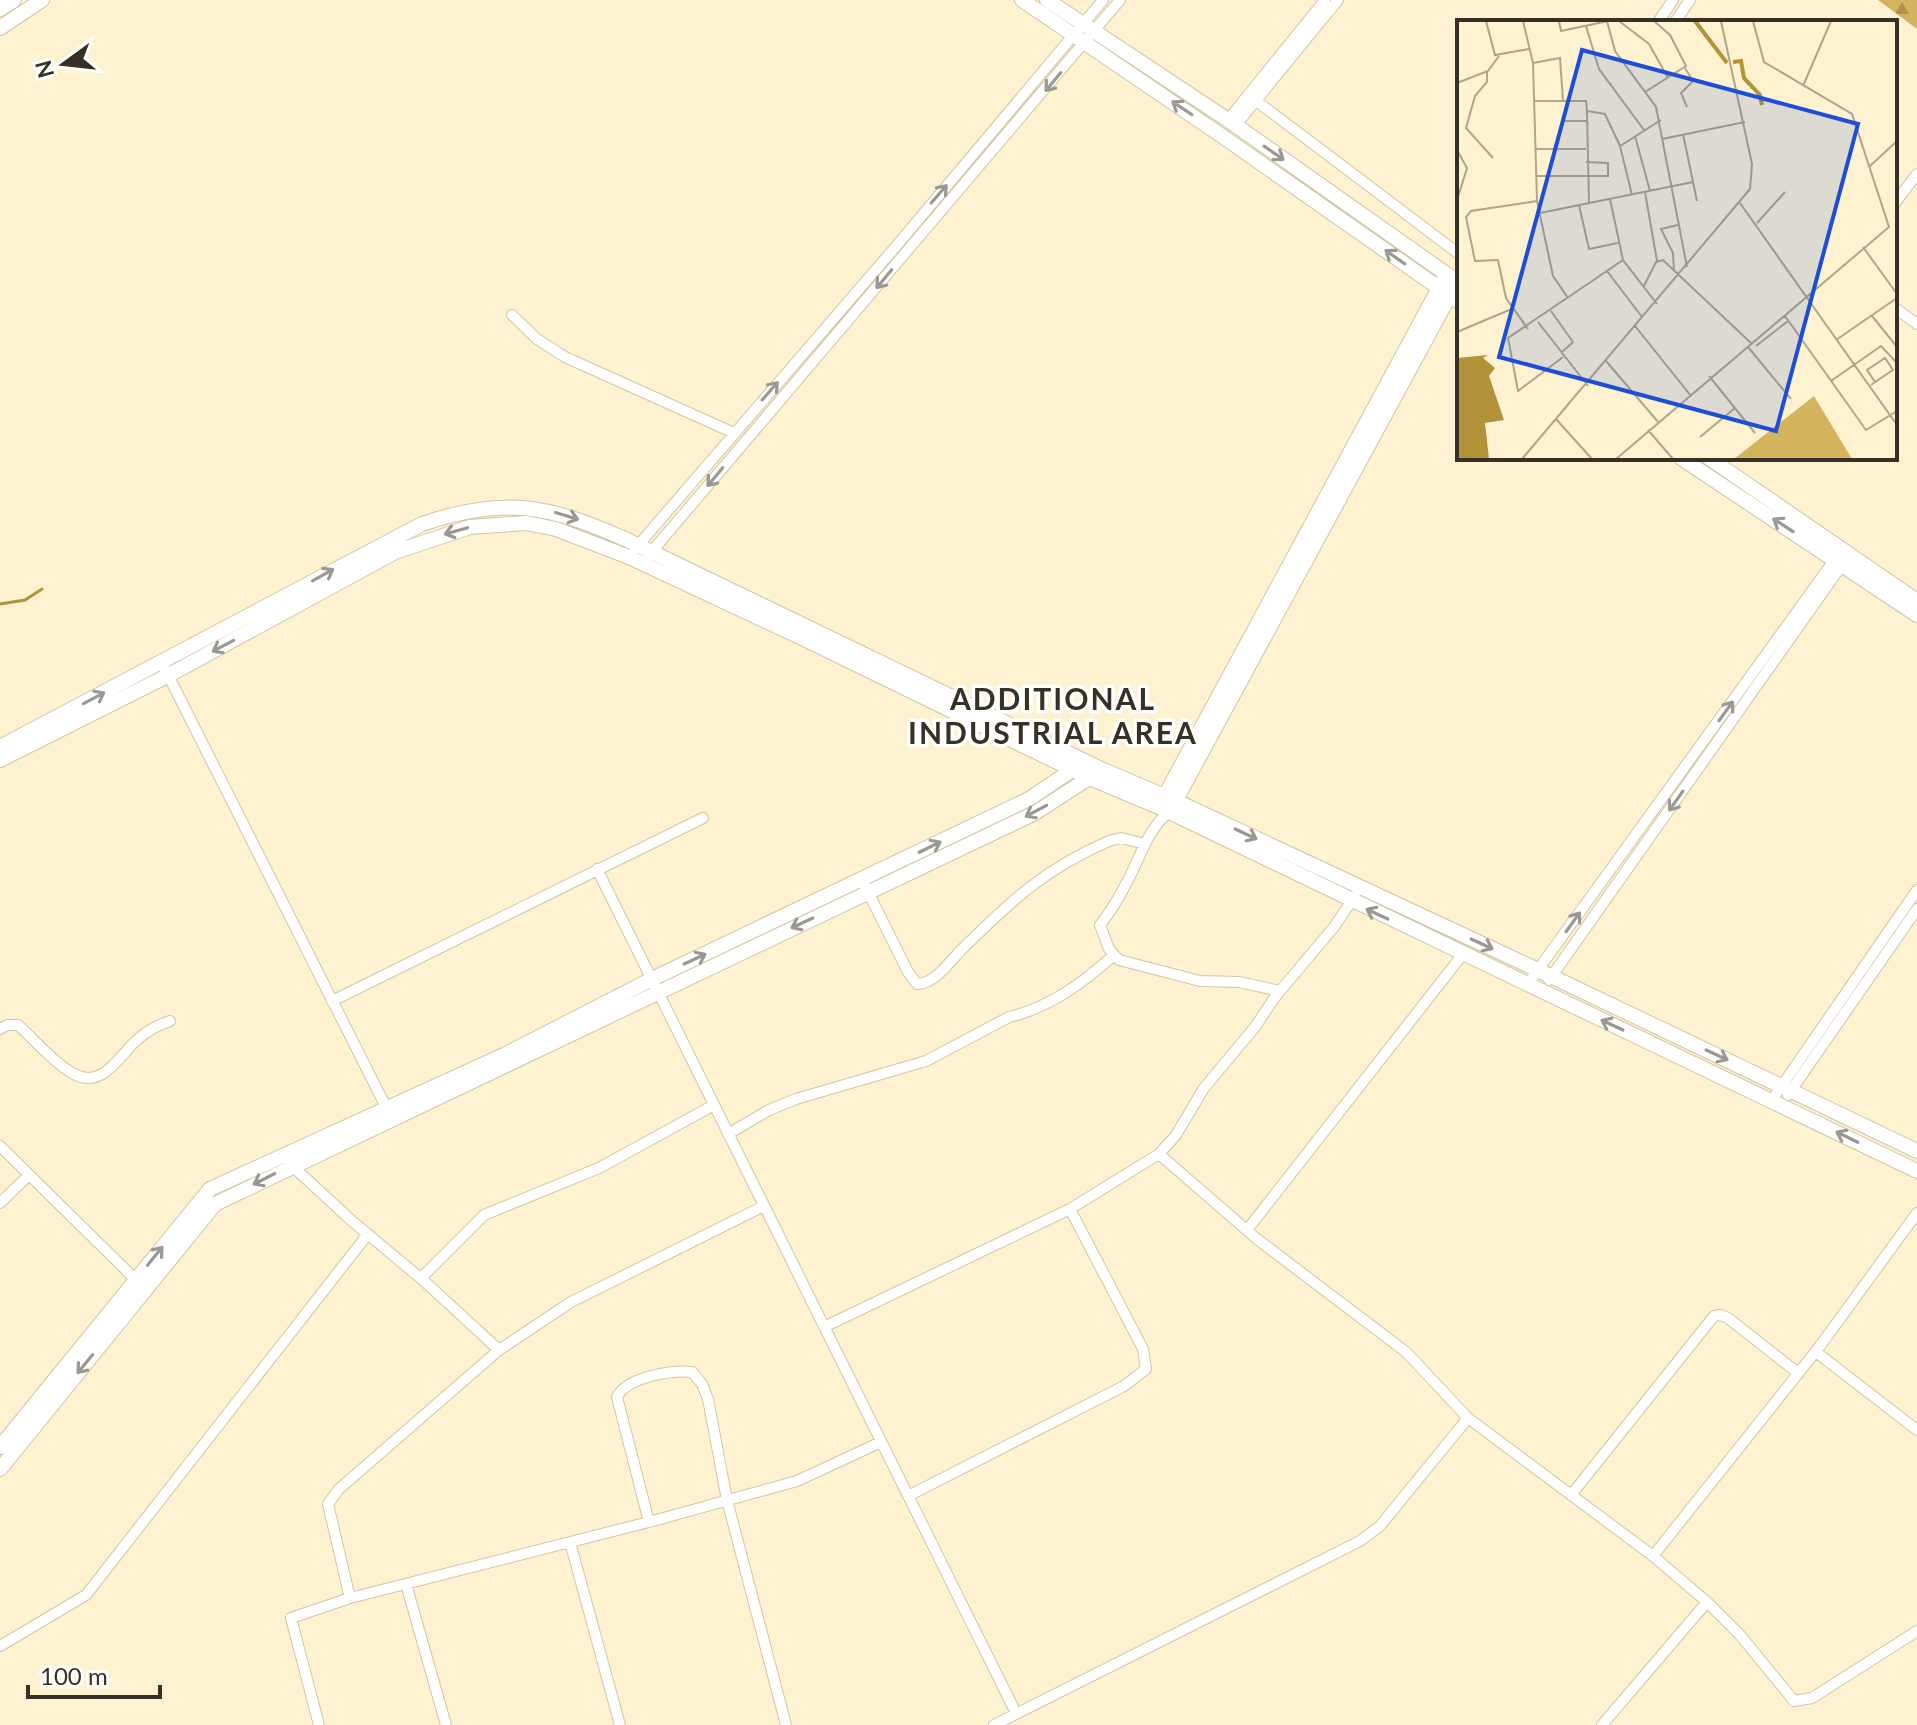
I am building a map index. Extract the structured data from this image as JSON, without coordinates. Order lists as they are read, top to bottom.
{
  "districts": ["ADDITIONAL INDUSTRIAL AREA"],
  "scale_bar": "100 m",
  "north": "left"
}
